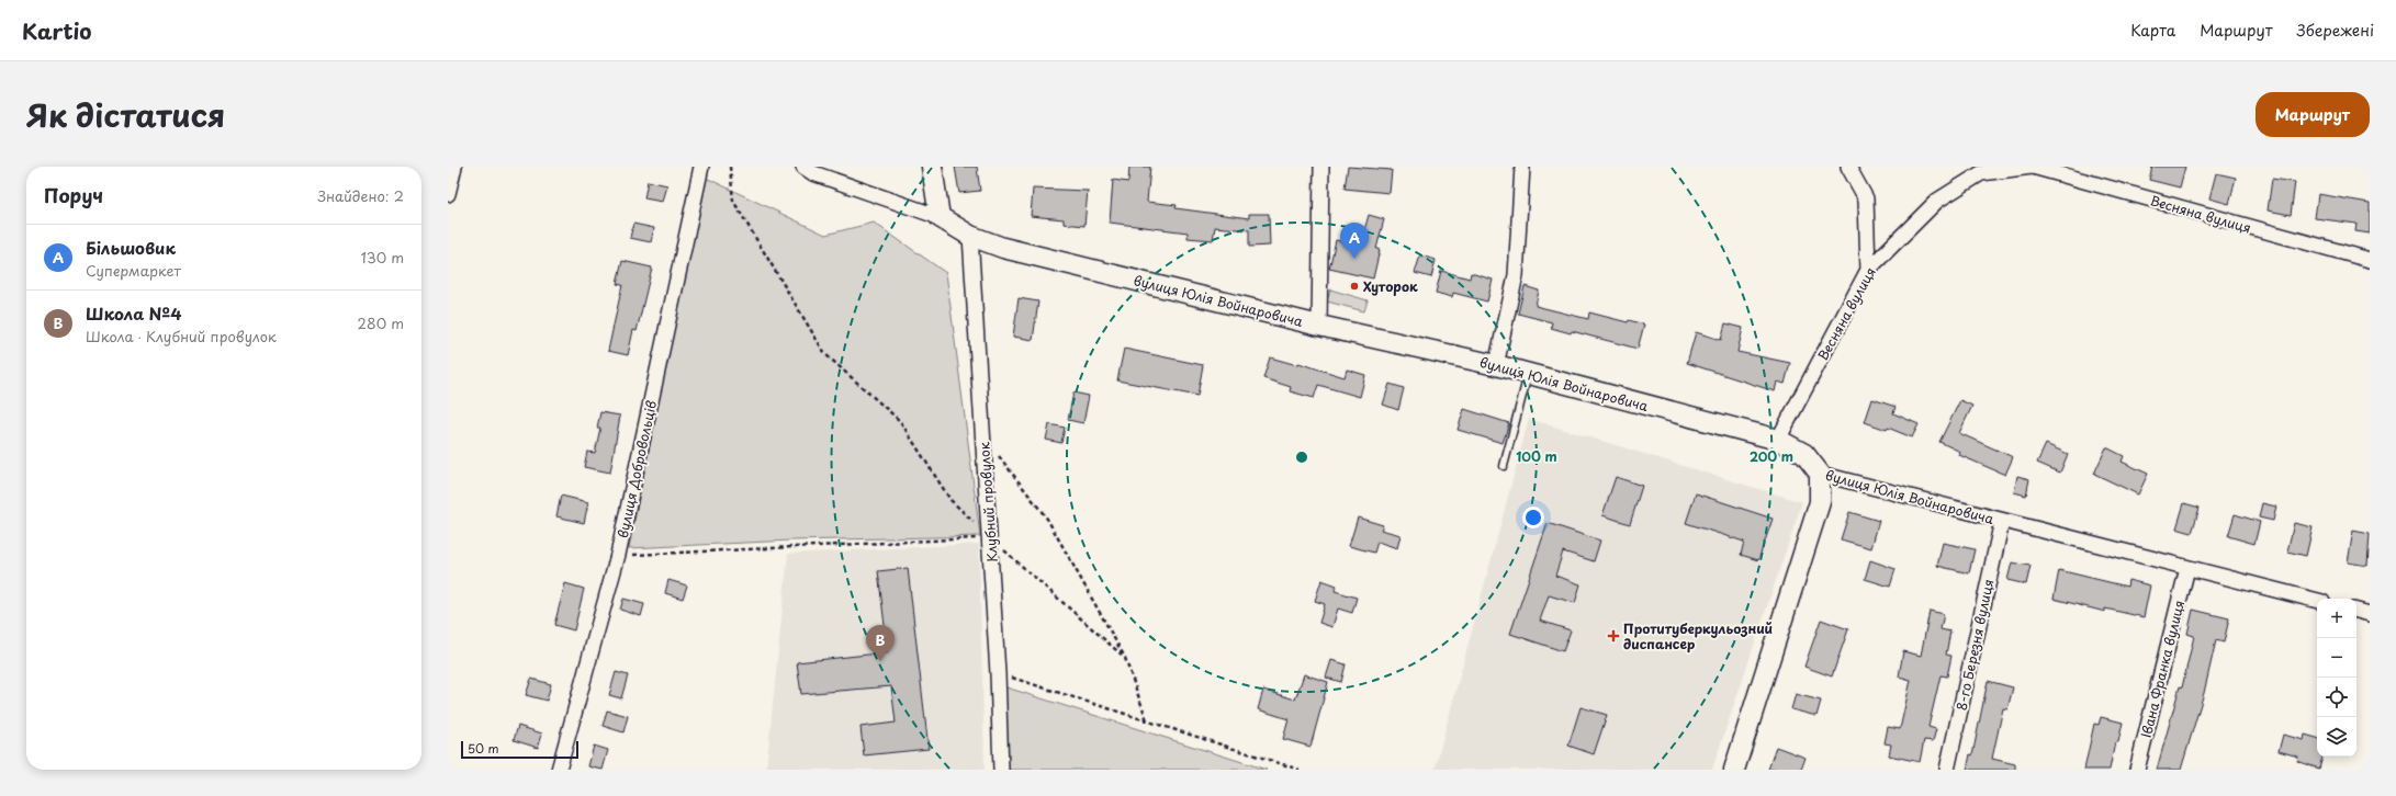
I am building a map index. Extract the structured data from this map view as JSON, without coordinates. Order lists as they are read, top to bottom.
{
  "streets": {
    "main road": ["вулиця Юлія Войнаровича"],
    "street": [
      "Весняна вулиця",
      "вулиця Добровольців",
      "Клубний провулок",
      "8-го Березня вулиця",
      "Івана Франка вулиця"
    ]
  },
  "crossings": [
    ["Весняна вулиця", "вулиця Юлія Войнаровича"],
    ["вулиця Юлія Войнаровича", "Клубний провулок"],
    ["вулиця Юлія Войнаровича", "8-го Березня вулиця"],
    ["вулиця Юлія Войнаровича", "Івана Франка вулиця"]
  ],
  "places": {
    "other": ["Хуторок"],
    "health": ["Протитуберкульозний диспансер"]
  },
  "scale_bar": "50 m",
  "page": {
    "header": "Kartio",
    "nav": ["Карта", "Маршрут", "Збережені"],
    "title": "Як дістатися",
    "buttons": "Маршрут",
    "heading": ["Поруч", "Знайдено: 2"],
    "pins": ["A", "B"],
    "list": [
      {
        "mark": "A",
        "name": "Більшовик",
        "note": "Супермаркет",
        "value": "130 m"
      },
      {
        "mark": "B",
        "name": "Школа №4",
        "note": "Школа · Клубний провулок",
        "value": "280 m"
      }
    ],
    "map_buttons": ["+", "−"],
    "scale": "50 m"
  },
  "rings": ["100 m", "200 m"]
}
